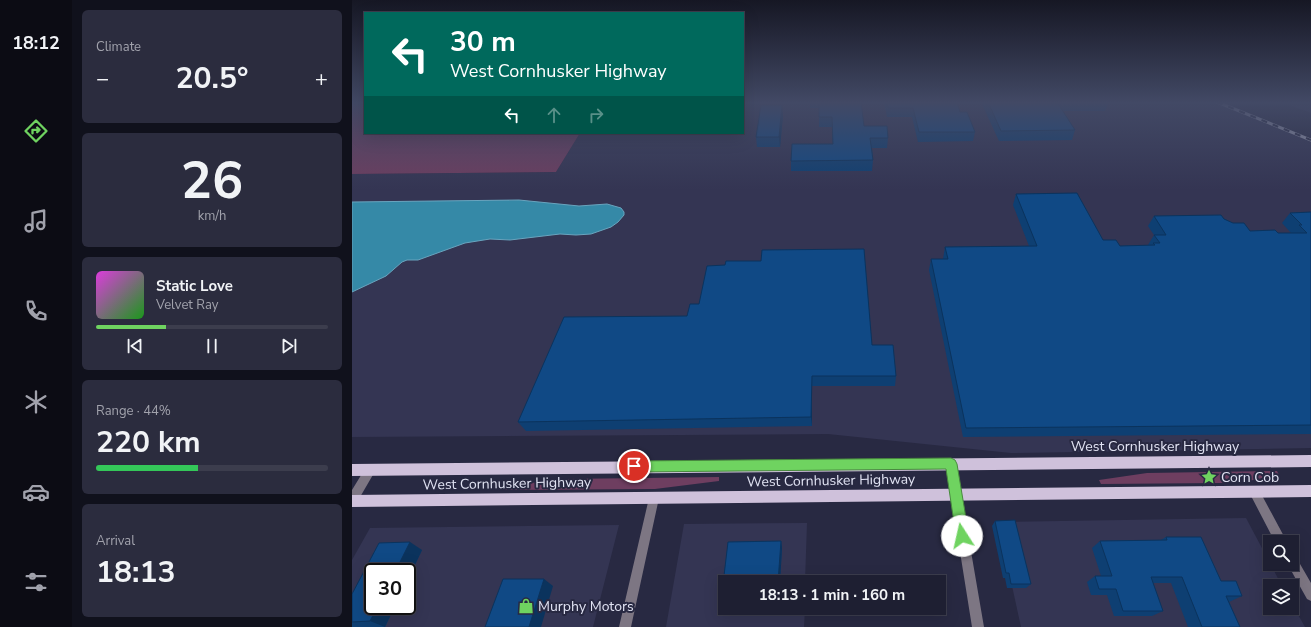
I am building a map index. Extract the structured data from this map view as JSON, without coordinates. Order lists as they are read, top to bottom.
{
  "streets": {
    "main road": ["West Cornhusker Highway"]
  },
  "places": {
    "place": ["Corn Cob"],
    "shop": ["Murphy Motors"]
  },
  "page": {
    "tabs": "18:12",
    "tile": [
      "Climate",
      ["26", "km/h"],
      ["Range · 44%", "220 km"],
      ["Arrival", "18:13"]
    ],
    "turn": ["30 m", "West Cornhusker Highway"],
    "heat": ["−", "20.5°", "+"],
    "song": ["Static Love", "Velvet Ray"],
    "limit": "30",
    "trip": "18:13 · 1 min · 160 m"
  }
}
